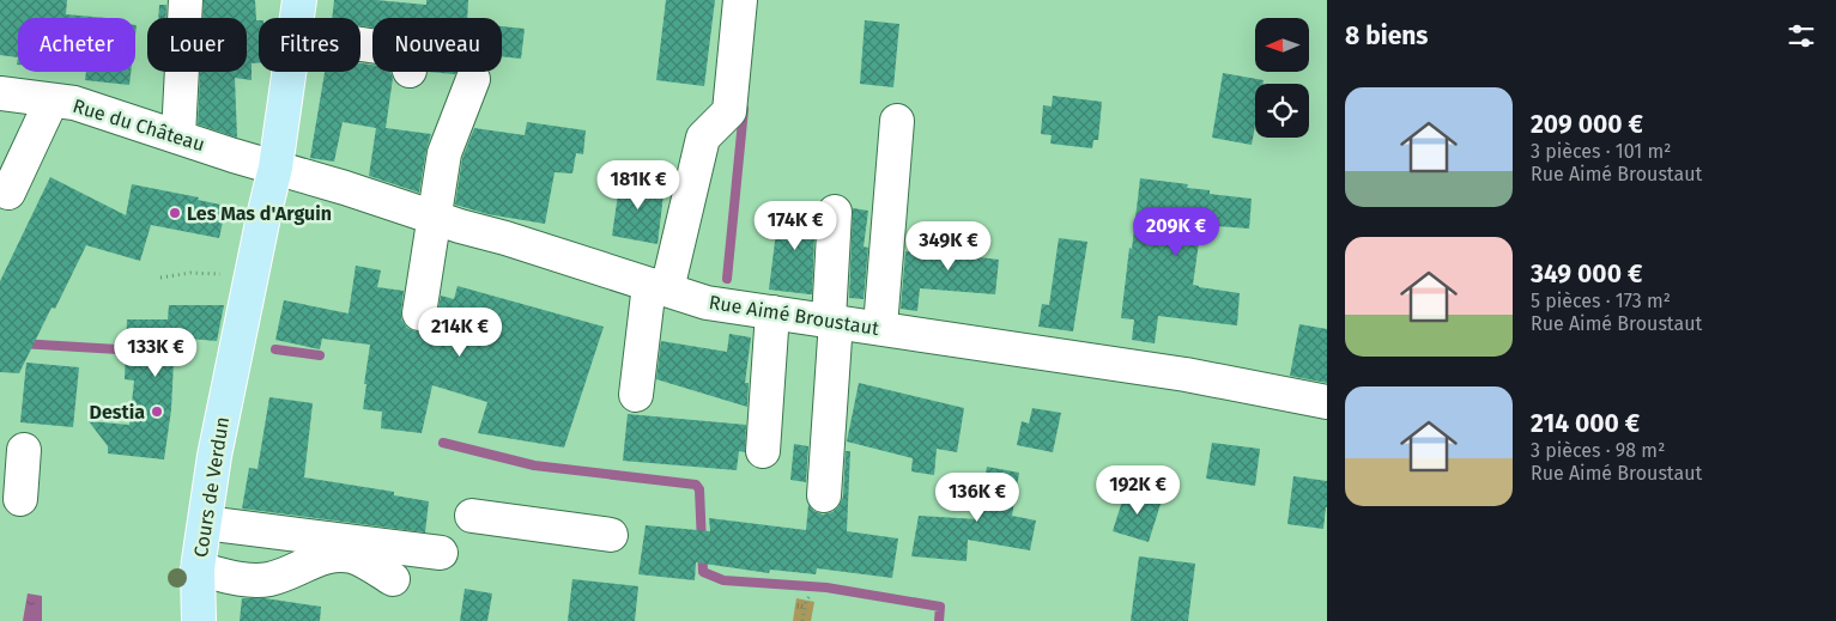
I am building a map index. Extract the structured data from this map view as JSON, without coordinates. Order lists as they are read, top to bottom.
{
  "streets": {
    "main road": ["Cours de Verdun"],
    "street": ["Rue du Château", "Rue Aimé Broustaut"]
  },
  "crossings": [
    ["Rue du Château", "Rue Aimé Broustaut"],
    ["Rue du Château", "Cours de Verdun"],
    ["Rue Aimé Broustaut", "Cours de Verdun"]
  ],
  "places": ["Les Mas d'Arguin", "Destia"],
  "north": "left",
  "page": {
    "heading": "8 biens",
    "chip": [
      "Acheter",
      "Louer",
      "Filtres",
      "Nouveau"
    ],
    "list": [
      {
        "name": "209 000 €",
        "note": "3 pièces · 101 m² · Rue Aimé Broustaut"
      },
      {
        "name": "349 000 €",
        "note": "5 pièces · 173 m² · Rue Aimé Broustaut"
      },
      {
        "name": "214 000 €",
        "note": "3 pièces · 98 m² · Rue Aimé Broustaut"
      }
    ],
    "price": [
      "181K €",
      "174K €",
      "209K €",
      "349K €",
      "214K €",
      "133K €",
      "192K €",
      "136K €"
    ]
  }
}
